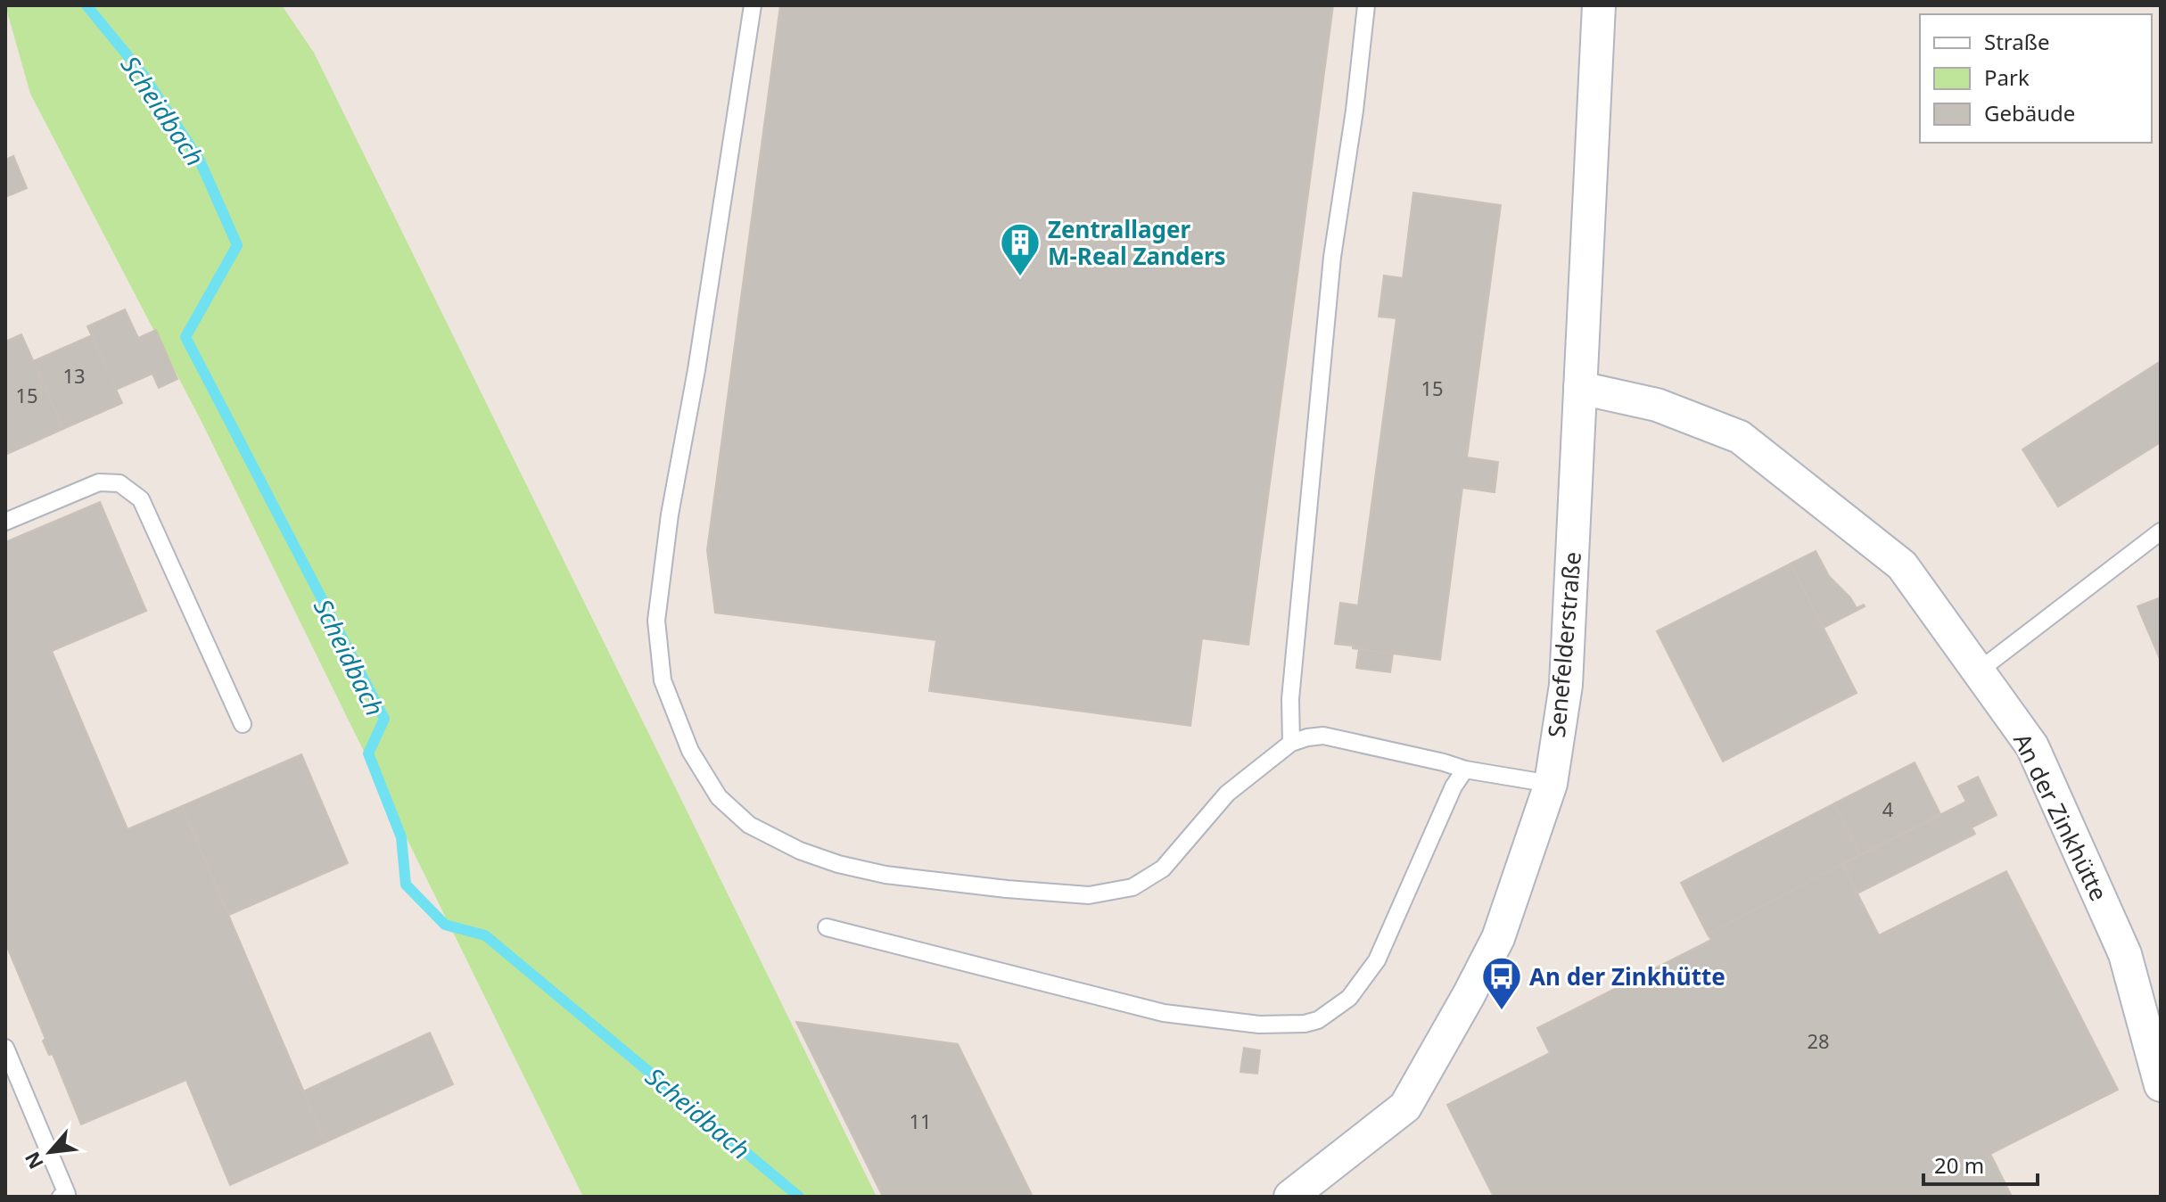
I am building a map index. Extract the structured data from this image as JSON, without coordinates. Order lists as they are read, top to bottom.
{
  "streets": {
    "street": ["Senefelderstraße", "An der Zinkhütte"]
  },
  "crossings": [
    ["Senefelderstraße", "An der Zinkhütte"]
  ],
  "water": ["Scheidbach"],
  "places": {
    "building": ["Zentrallager M-Real Zanders"],
    "bus stop": ["An der Zinkhütte"]
  },
  "house_numbers": [
    "13",
    "15",
    "15",
    "4",
    "28",
    "11"
  ],
  "legend": ["Straße", "Park", "Gebäude"],
  "scale_bar": "20 m",
  "north": "bottom left"
}
